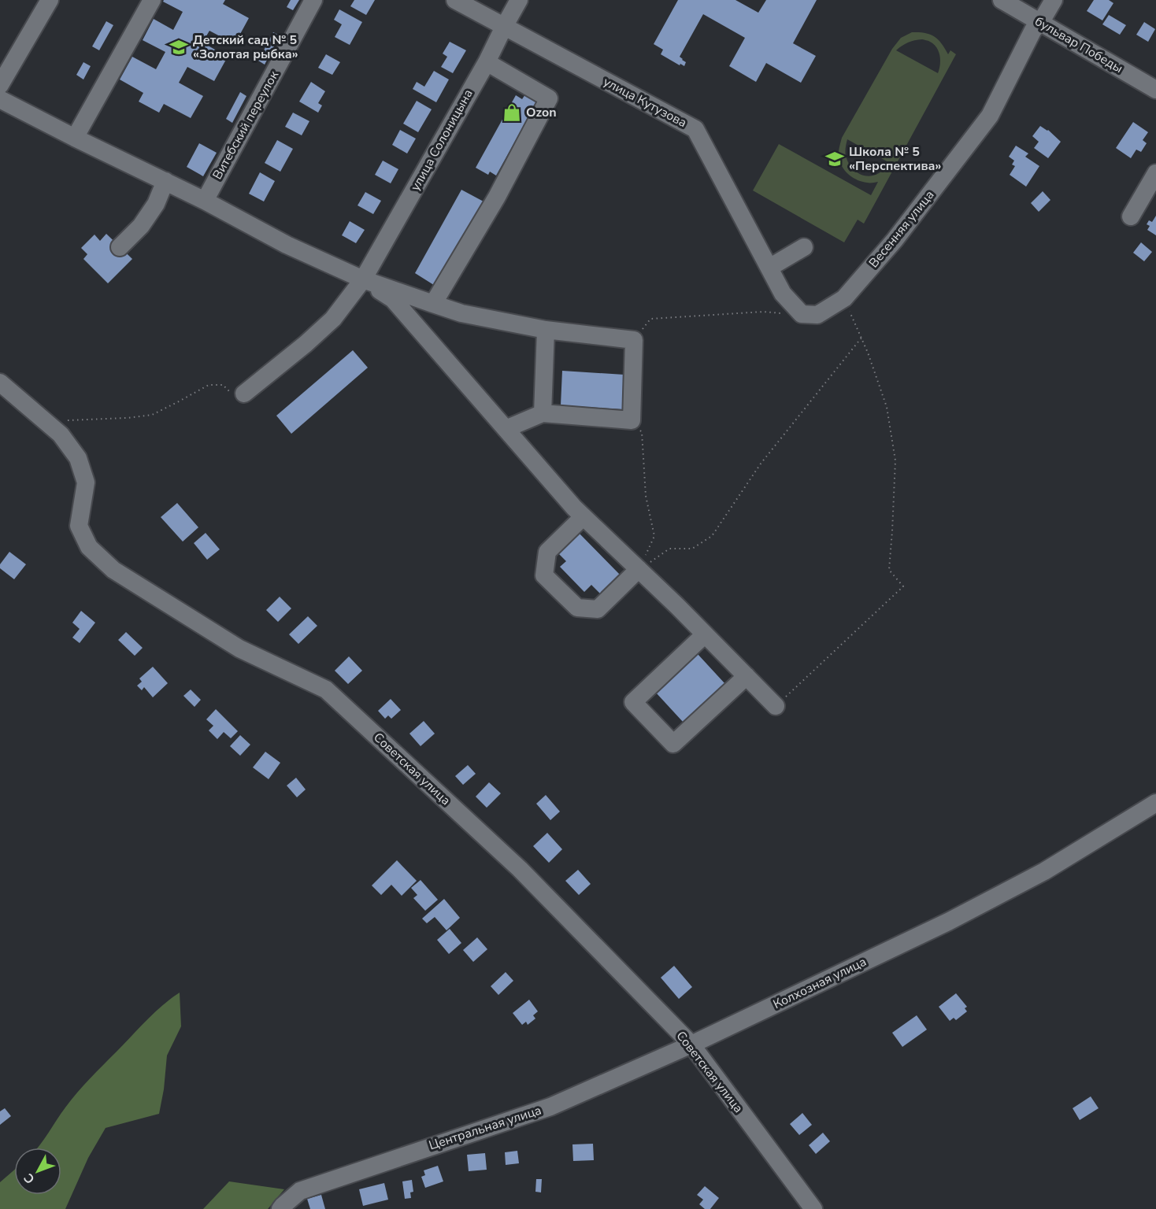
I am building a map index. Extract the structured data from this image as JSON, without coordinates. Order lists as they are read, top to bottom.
{
  "streets": {
    "street": [
      "бульвар Победы",
      "улица Кутузова",
      "Витебский переулок",
      "улица Солоницына",
      "Весенняя улица",
      "Советская улица",
      "Колхозная улица",
      "Центральная улица"
    ]
  },
  "crossings": [
    ["бульвар Победы", "Весенняя улица"],
    ["улица Кутузова", "улица Солоницына"],
    ["улица Кутузова", "Весенняя улица"],
    ["Советская улица", "Колхозная улица"],
    ["Советская улица", "Центральная улица"],
    ["Колхозная улица", "Центральная улица"]
  ],
  "places": {
    "school or university": ["Детский сад № 5 «Золотая рыбка»", "Школа № 5 «Перспектива»"],
    "shop": ["Ozon"]
  },
  "north": "bottom left"
}
